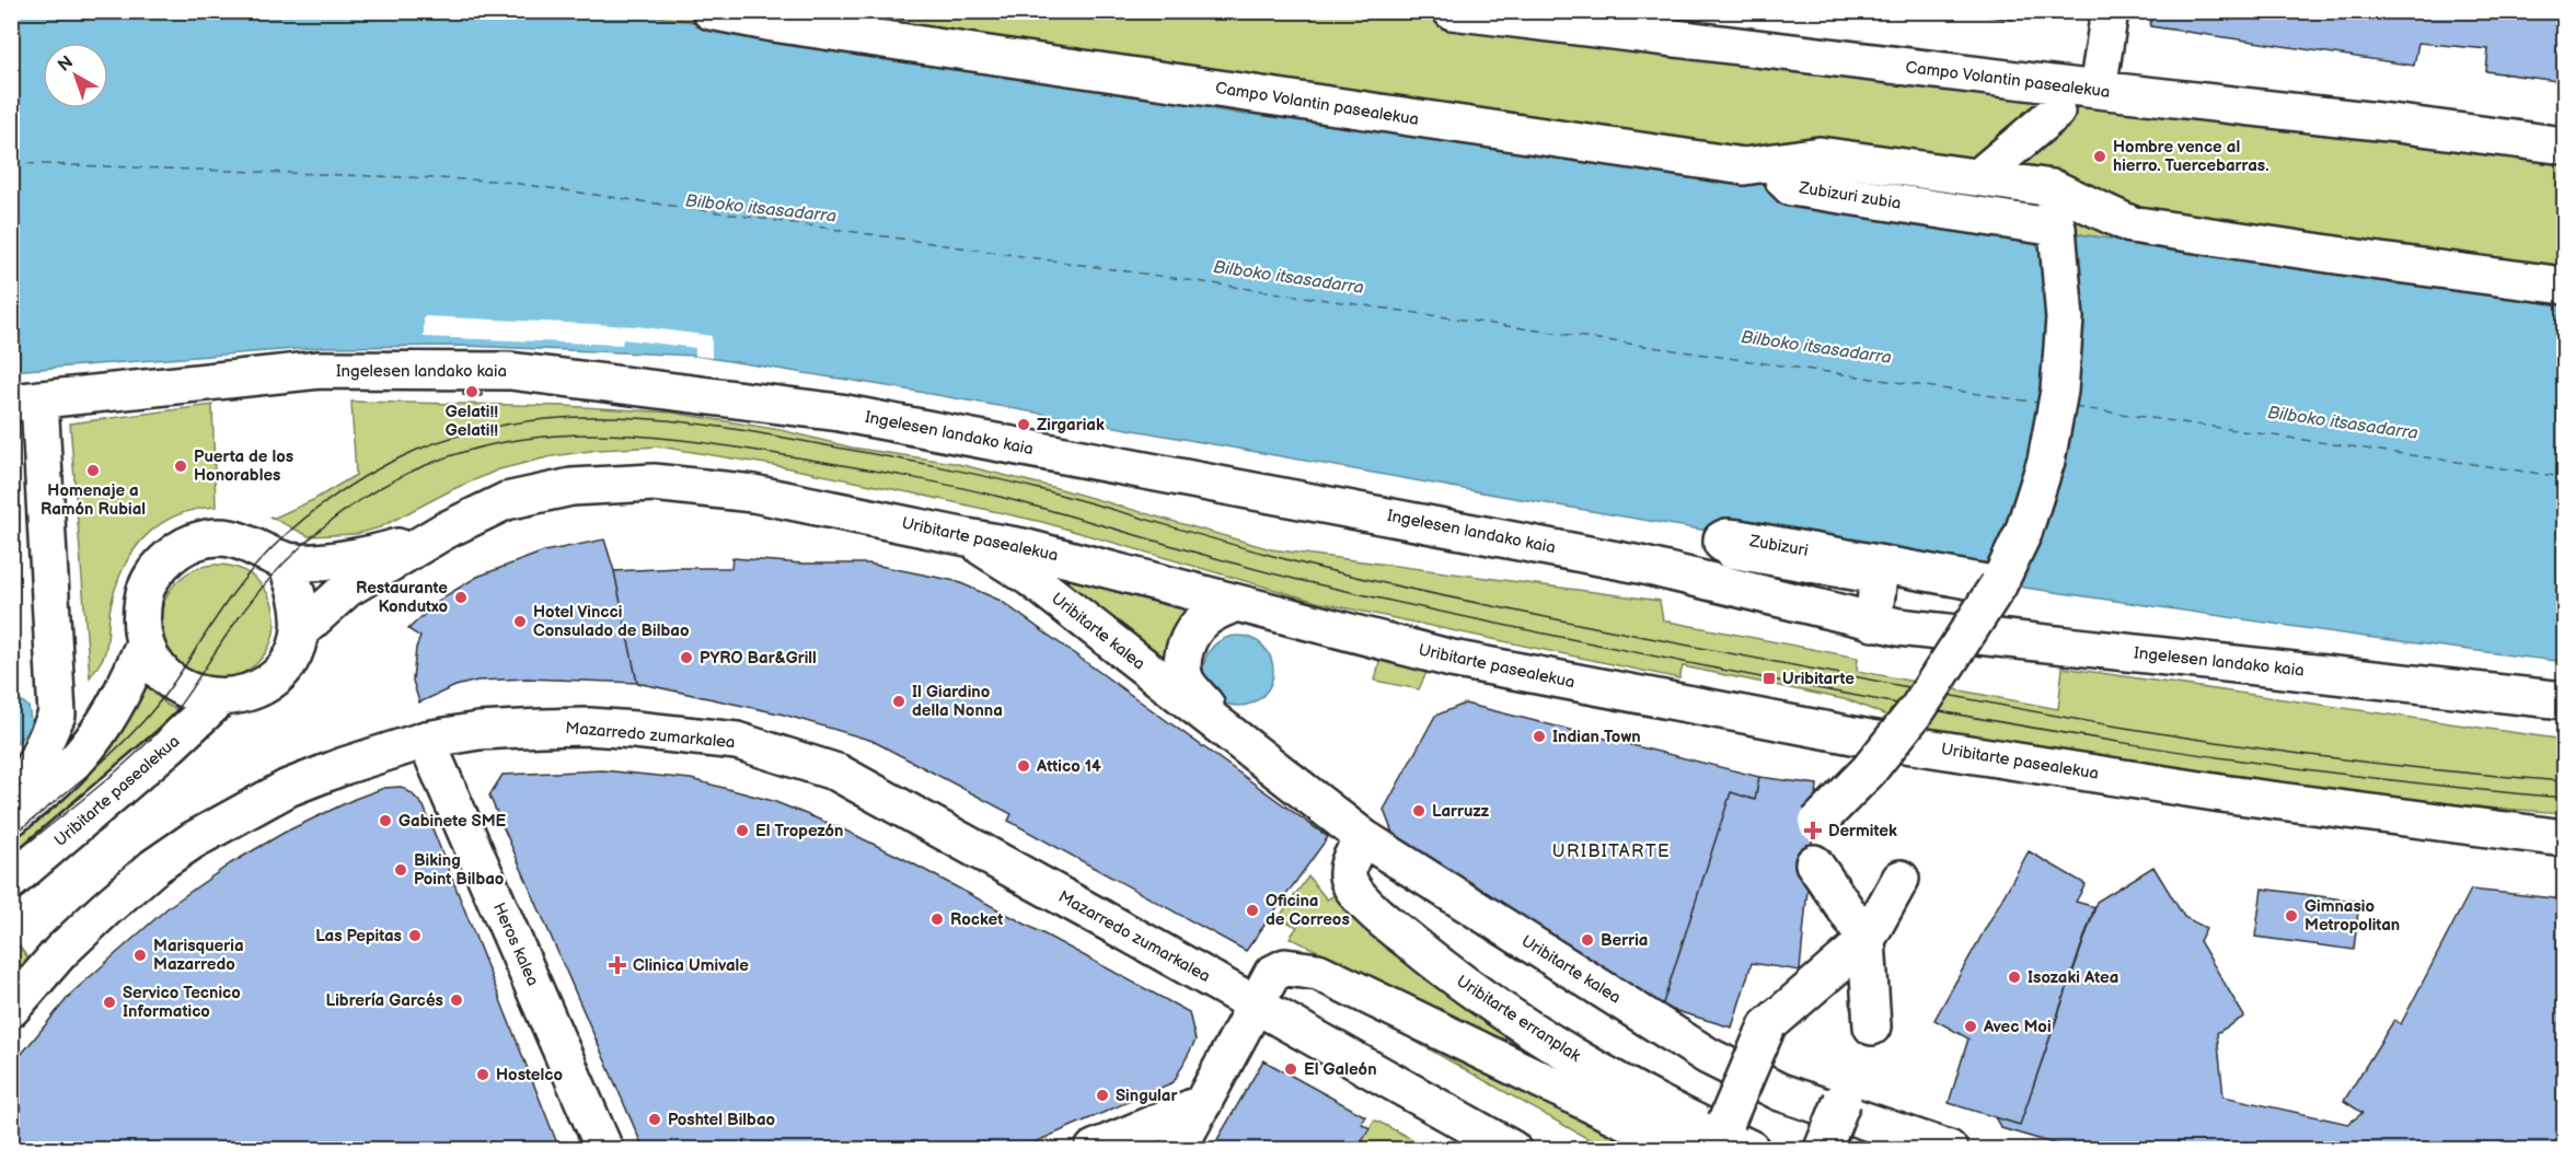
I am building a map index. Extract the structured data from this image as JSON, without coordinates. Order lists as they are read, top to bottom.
{
  "streets": {
    "street": [
      "Campo Volantin pasealekua",
      "Zubizuri zubia",
      "Ingelesen landako kaia",
      "Uribitarte pasealekua",
      "Zubizuri",
      "Uribitarte kalea",
      "Mazarredo zumarkalea",
      "Heros kalea",
      "Uribitarte erranplak"
    ]
  },
  "crossings": [
    ["Campo Volantin pasealekua", "Zubizuri zubia"],
    ["Zubizuri zubia", "Zubizuri"],
    ["Ingelesen landako kaia", "Zubizuri"],
    ["Uribitarte pasealekua", "Uribitarte kalea"],
    ["Uribitarte kalea", "Uribitarte erranplak"],
    ["Mazarredo zumarkalea", "Heros kalea"]
  ],
  "districts": ["URIBITARTE"],
  "water": ["Bilboko itsasadarra"],
  "places": {
    "other": [
      "Hombre vence al hierro. Tuercebarras.",
      "Gelati!! Gelati!!",
      "Zirgariak",
      "Puerta de los Honorables",
      "Homenaje a Ramón Rubial",
      "Restaurante Kondutxo",
      "Hotel Vincci Consulado de Bilbao",
      "PYRO Bar&Grill",
      "Il Giardino della Nonna",
      "Indian Town",
      "Attico 14",
      "Larruzz",
      "Gabinete SME",
      "El Tropezón",
      "Biking Point Bilbao",
      "Oficina de Correos",
      "Gimnasio Metropolitan",
      "Rocket",
      "Las Pepitas",
      "Berria",
      "Marisqueria Mazarredo",
      "Isozaki Atea",
      "Librería Garcés",
      "Servico Tecnico Informatico",
      "Avec Moi",
      "El Galeón",
      "Hostelco",
      "Singular",
      "Poshtel Bilbao"
    ],
    "transit": ["Uribitarte"],
    "health": ["Dermitek", "Clinica Umivale"]
  },
  "north": "top left"
}
